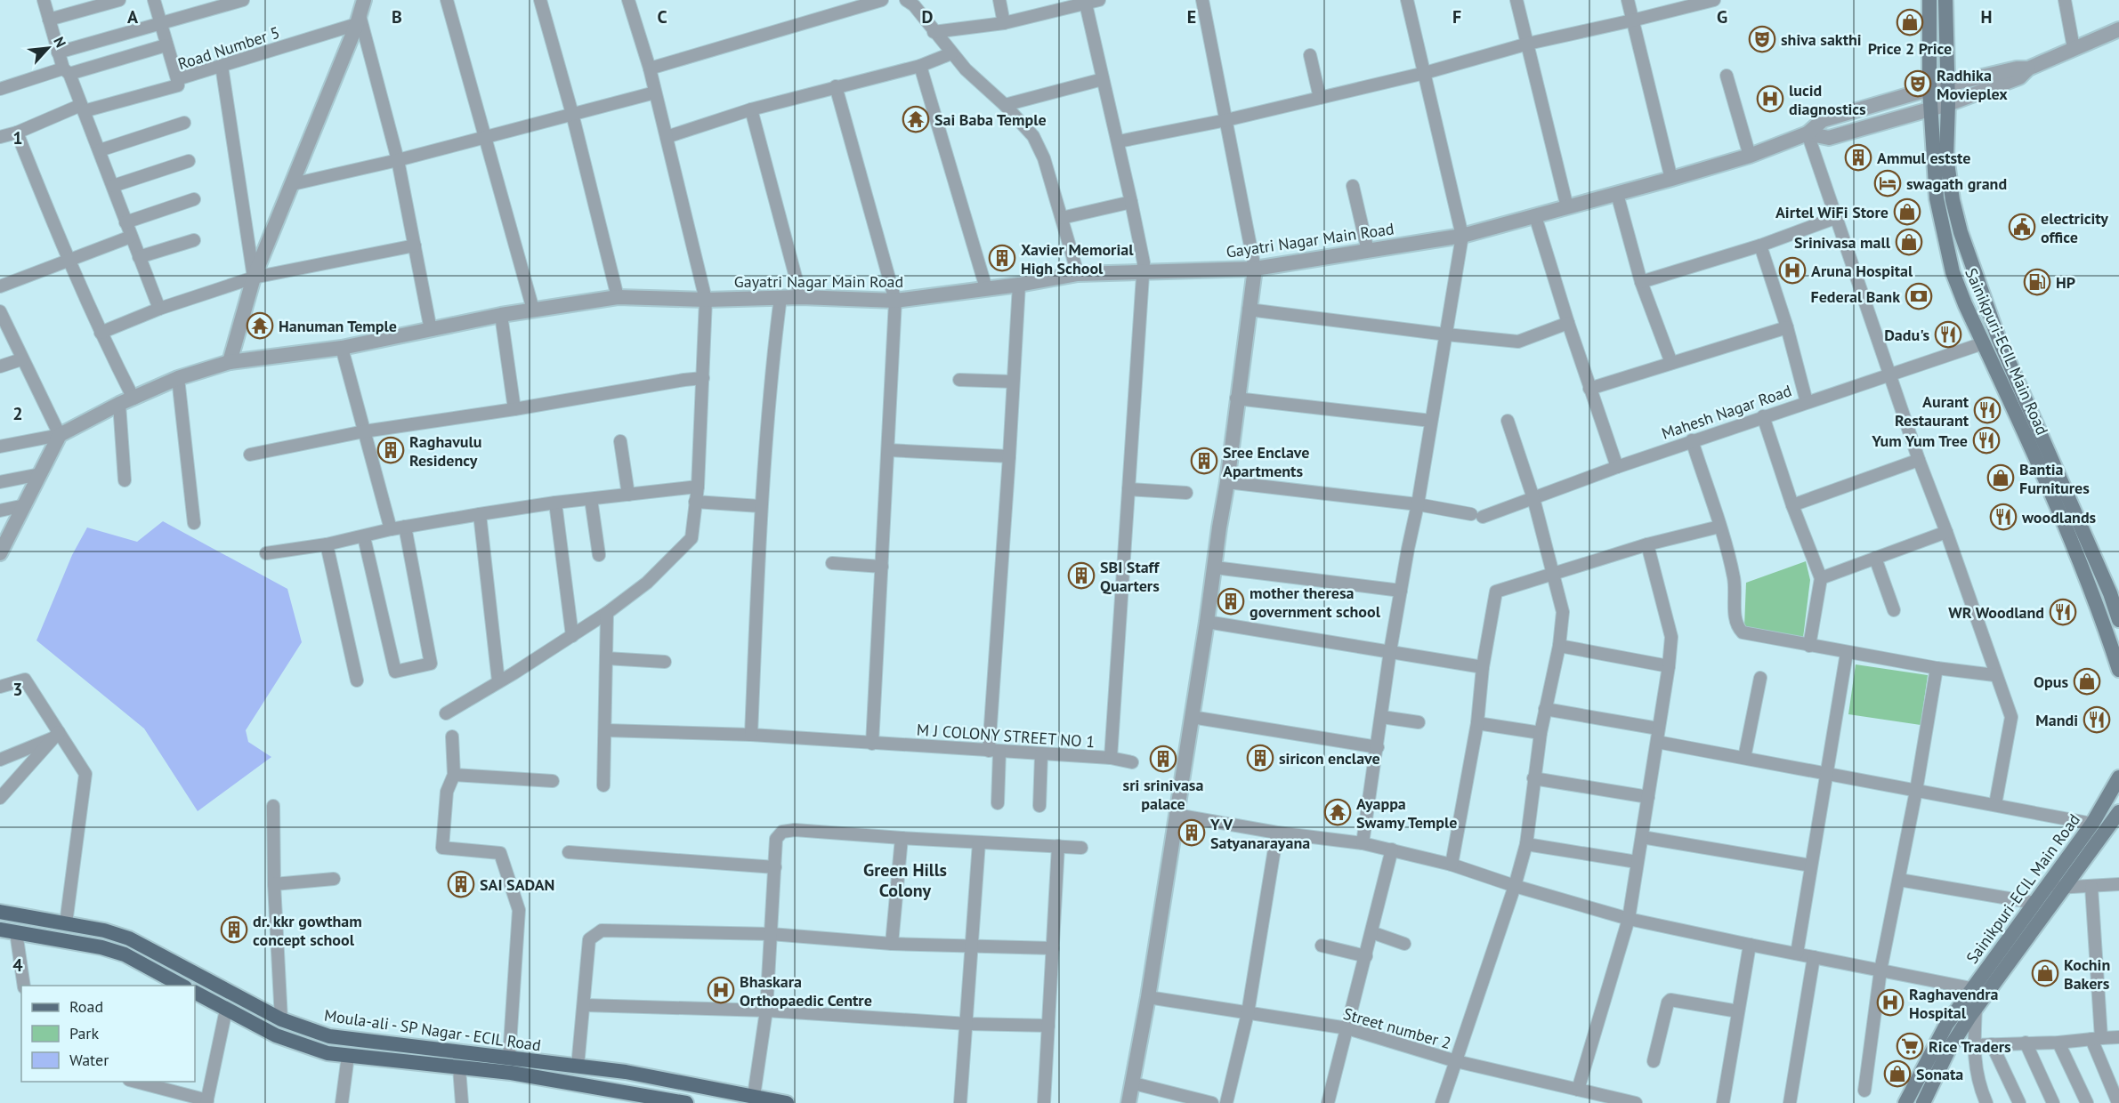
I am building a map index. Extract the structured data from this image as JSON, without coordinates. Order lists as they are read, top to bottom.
{
  "streets": {
    "main road": ["Sainikpuri-ECIL Main Road", "Moula-ali - SP Nagar - ECIL Road"],
    "street": [
      "Road Number 5",
      "Gayatri Nagar Main Road",
      "Mahesh Nagar Road",
      "M J COLONY STREET NO 1",
      "Street number 2"
    ]
  },
  "crossings": [
    ["Gayatri Nagar Main Road", "Sainikpuri-ECIL Main Road"],
    ["Gayatri Nagar Main Road", "M J COLONY STREET NO 1"],
    ["Sainikpuri-ECIL Main Road", "Mahesh Nagar Road"]
  ],
  "districts": ["Green Hills Colony"],
  "places": {
    "shop": [
      "Price 2 Price",
      "Airtel WiFi Store",
      "Srinivasa mall",
      "Bantia Furnitures",
      "Opus",
      "Kochin Bakers",
      "Sonata"
    ],
    "theatre": ["shiva sakthi", "Radhika Movieplex"],
    "hospital": [
      "lucid diagnostics",
      "Aruna Hospital",
      "Bhaskara Orthopaedic Centre",
      "Raghavendra Hospital"
    ],
    "temple": ["Sai Baba Temple", "Hanuman Temple", "Ayappa Swamy Temple"],
    "building": [
      "Ammul estste",
      "Xavier Memorial High School",
      "Raghavulu Residency",
      "Sree Enclave Apartments",
      "SBI Staff Quarters",
      "mother theresa government school",
      "siricon enclave",
      "sri srinivasa palace",
      "Y V Satyanarayana",
      "SAI SADAN",
      "dr. kkr gowtham concept school"
    ],
    "hotel": ["swagath grand"],
    "public building": ["electricity office"],
    "fuel station": ["HP"],
    "bank": ["Federal Bank"],
    "restaurant": [
      "Dadu's",
      "Aurant Restaurant",
      "Yum Yum Tree",
      "woodlands",
      "WR Woodland",
      "Mandi"
    ],
    "supermarket": ["Rice Traders"]
  },
  "legend": ["Road", "Park", "Water"],
  "north": "top right",
  "grid": {
    "columns": [
      "A",
      "B",
      "C",
      "D",
      "E",
      "F",
      "G",
      "H"
    ],
    "rows": [
      "1",
      "2",
      "3",
      "4"
    ]
  }
}
